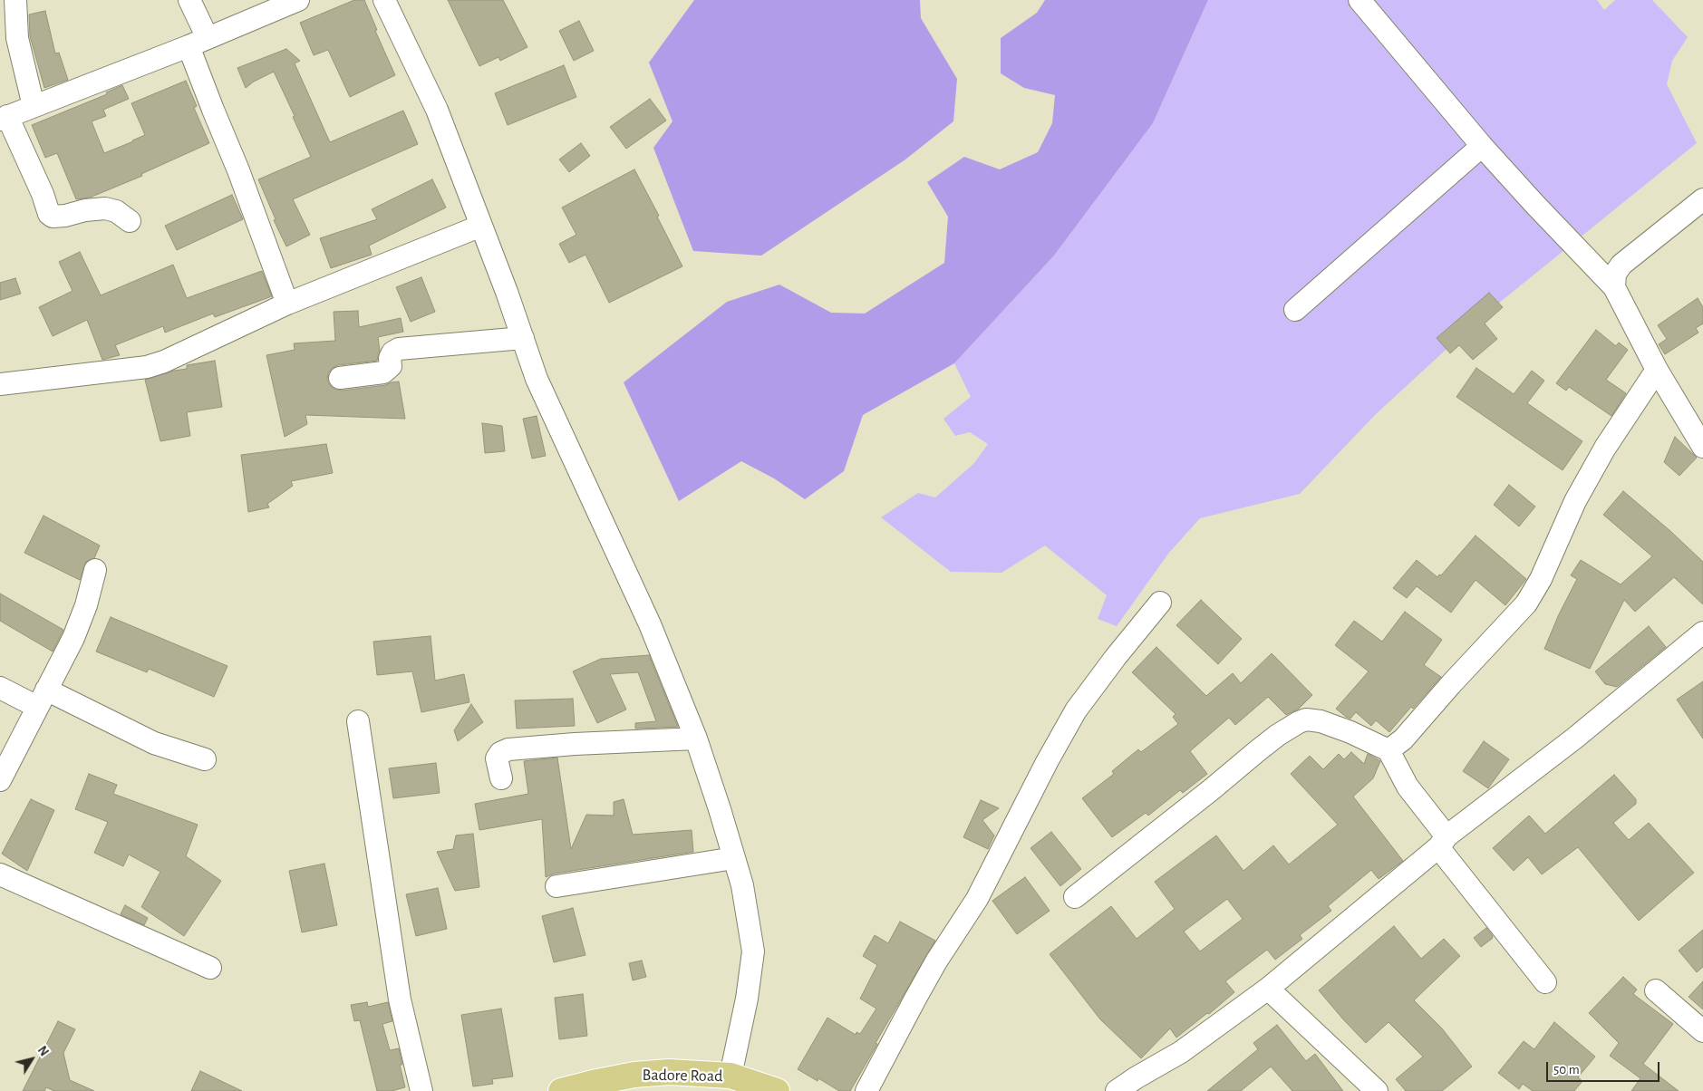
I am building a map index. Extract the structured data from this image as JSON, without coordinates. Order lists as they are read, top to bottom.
{
  "streets": {
    "main road": ["Badore Road"]
  },
  "scale_bar": "50 m",
  "north": "top right"
}
